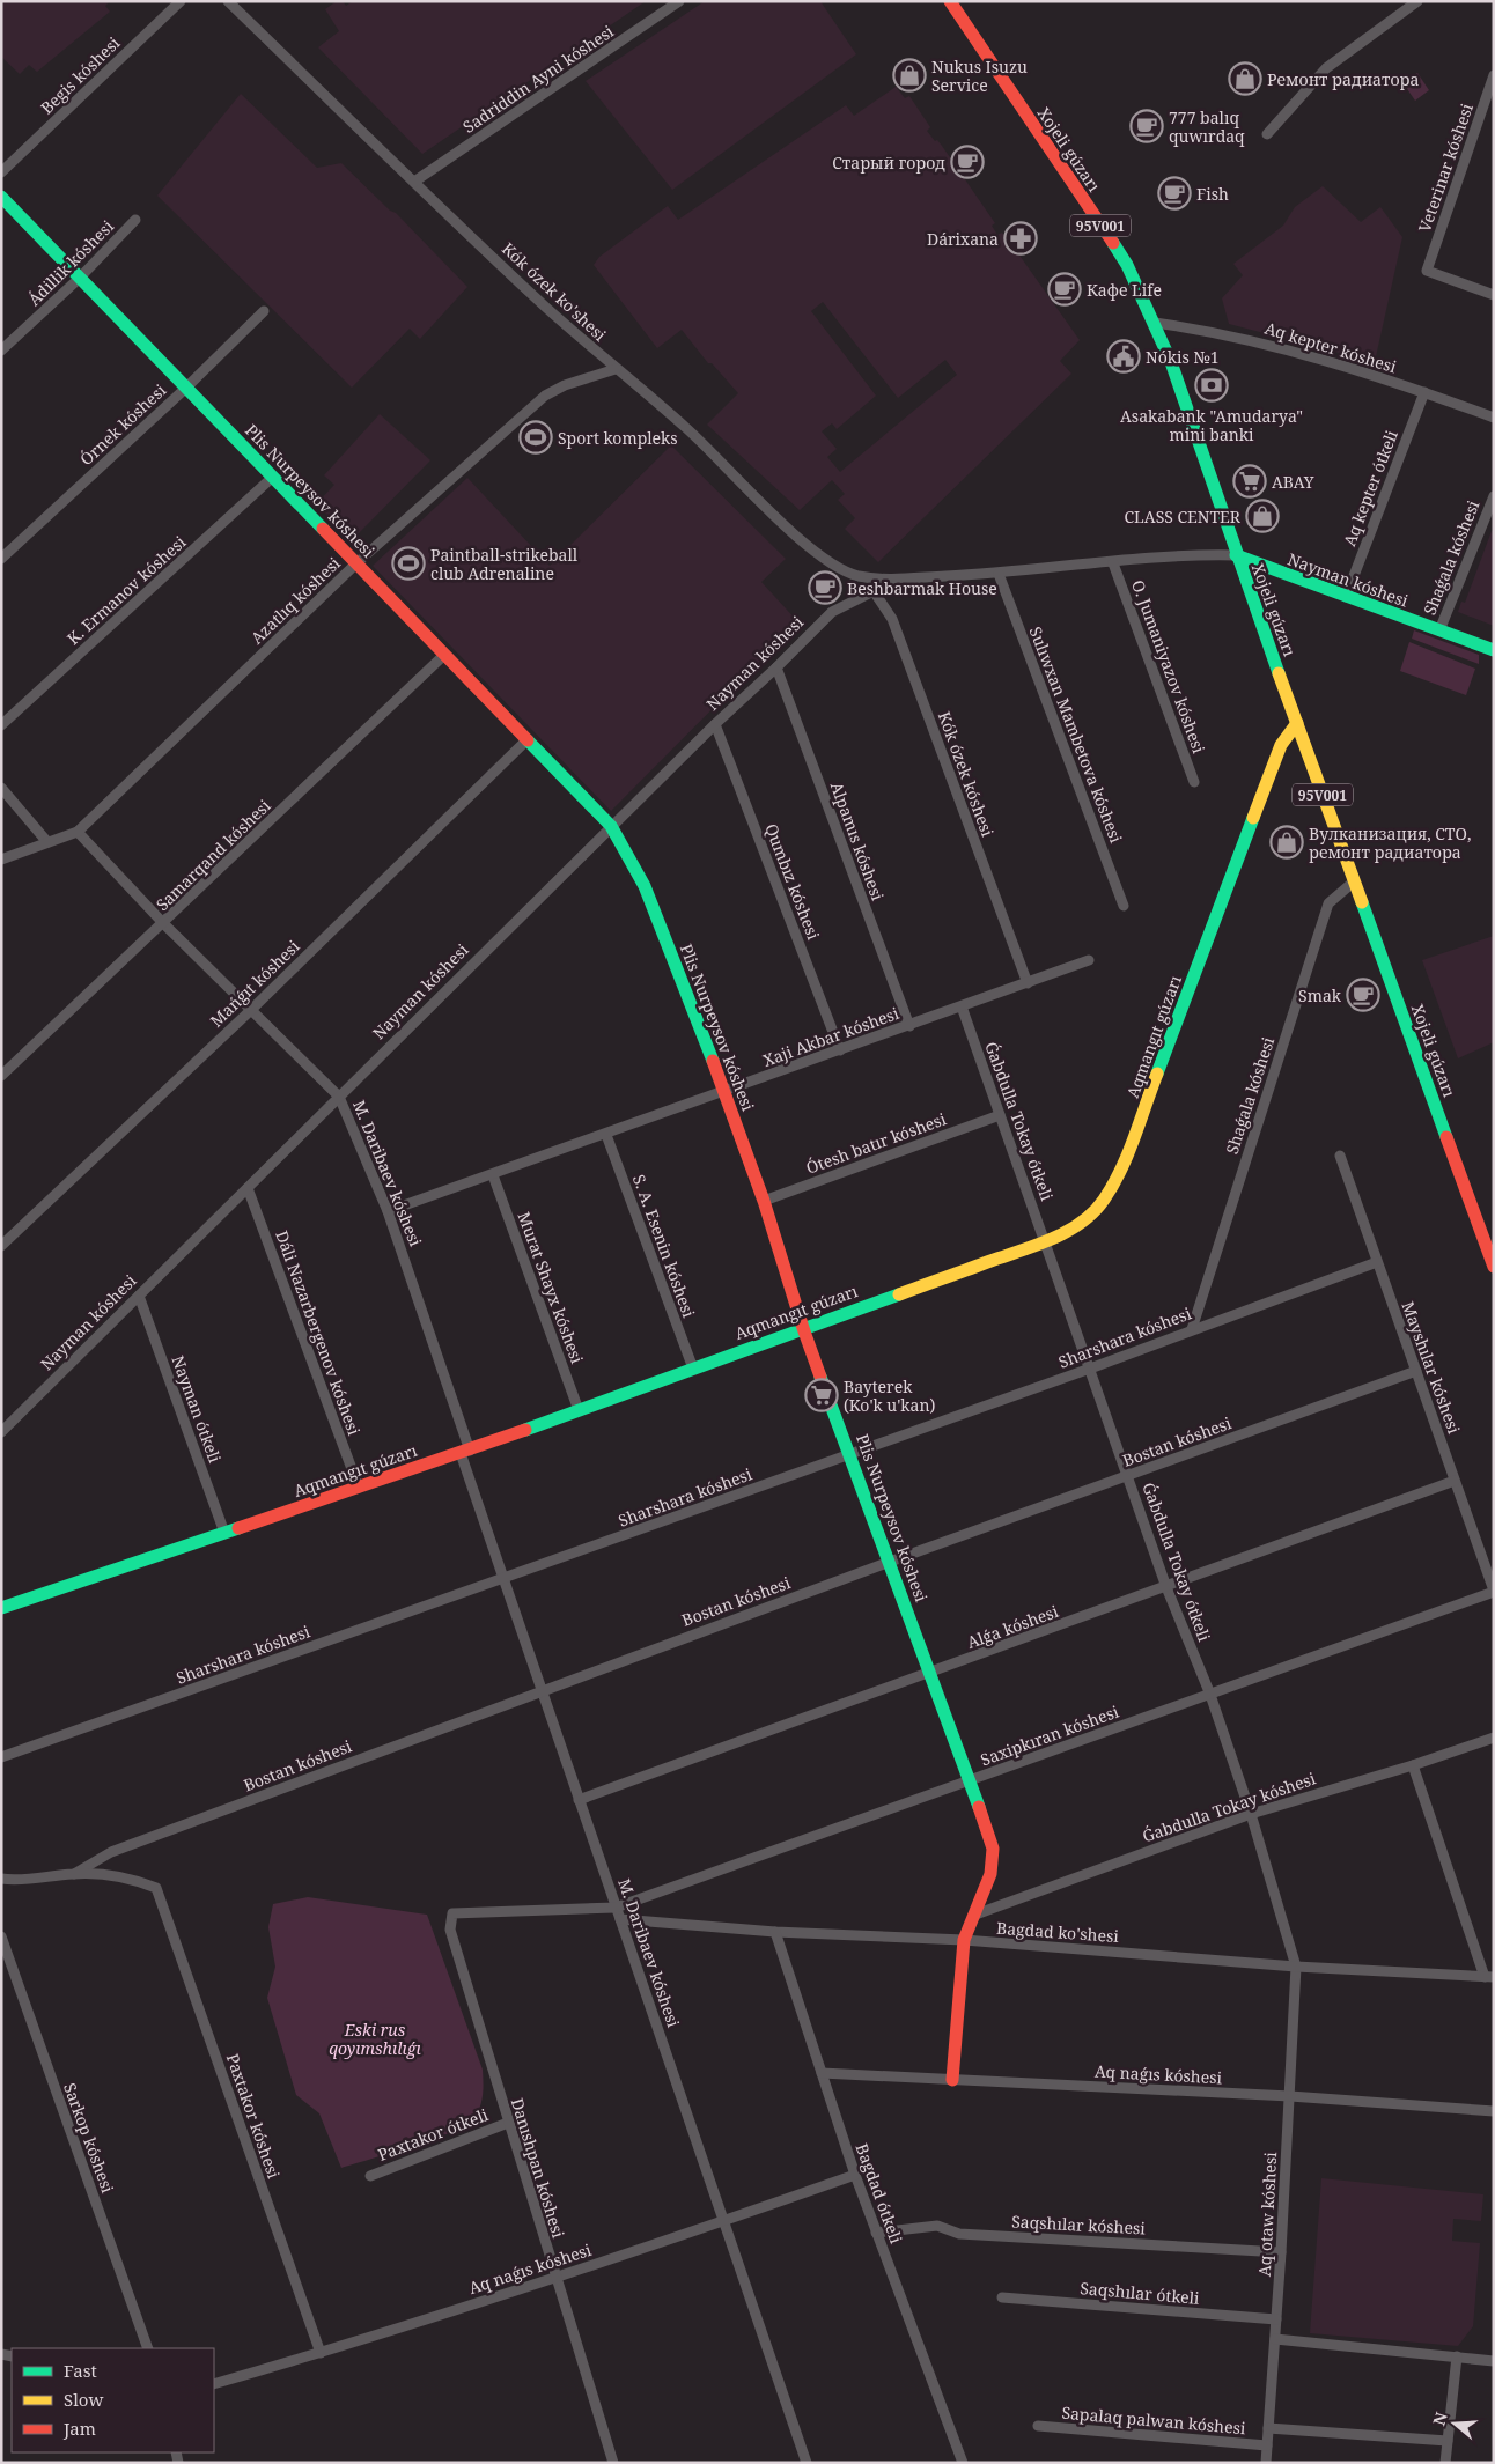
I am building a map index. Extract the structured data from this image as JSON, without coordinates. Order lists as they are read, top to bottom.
{
  "streets": {
    "street": [
      "Begis kóshesi",
      "Sadriddin Ayni kóshesi",
      "Xojeli gúzarı",
      "Veterinar kóshesi",
      "95V001",
      "Ádillik kóshesi",
      "Kók ózek ko'shesi",
      "Aq kepter kóshesi",
      "Órnek kóshesi",
      "Aq kepter ótkeli",
      "Plis Nurpeysov kóshesi",
      "Shaǵala kóshesi",
      "Nayman kóshesi",
      "K. Ermanov kóshesi",
      "Azatlıq kóshesi",
      "O. Jumaniyazov kóshesi",
      "Sulıwxan Mambetova kóshesi",
      "Kók ózek kóshesi",
      "Alpamıs kóshesi",
      "Samarqand kóshesi",
      "Qumbız kóshesi",
      "Mańǵıt kóshesi",
      "Xaji Akbar kóshesi",
      "Aqmangıt gúzarı",
      "Ǵabdulla Tokay ótkeli",
      "Ótesh batır kóshesi",
      "M. Daribaev kóshesi",
      "S. A. Esenin kóshesi",
      "Murat Shayx kóshesi",
      "Dáli Nazarbergenov kóshesi",
      "Sharshara kóshesi",
      "Mayshılar kóshesi",
      "Nayman ótkeli",
      "Bostan kóshesi",
      "Alǵa kóshesi",
      "Saxipkıran kóshesi",
      "Ǵabdulla Tokay kóshesi",
      "Bagdad ko'shesi",
      "Aq naǵıs kóshesi",
      "Paxtakor kóshesi",
      "Paxtakor ótkeli",
      "Sarkop kóshesi",
      "Danıshpan kóshesi",
      "Bagdad ótkeli",
      "Aq otaw kóshesi",
      "Saqshılar kóshesi",
      "Saqshılar ótkeli",
      "Sapalaq palwan kóshesi"
    ]
  },
  "crossings": [
    ["Sadriddin Ayni kóshesi", "Kók ózek ko'shesi"],
    ["Xojeli gúzarı", "Aq kepter kóshesi"],
    ["Xojeli gúzarı", "Shaǵala kóshesi"],
    ["Xojeli gúzarı", "Nayman kóshesi"],
    ["Xojeli gúzarı", "Aqmangıt gúzarı"],
    ["Ádillik kóshesi", "Plis Nurpeysov kóshesi"],
    ["Kók ózek ko'shesi", "Nayman kóshesi"],
    ["Kók ózek ko'shesi", "Azatlıq kóshesi"],
    ["Aq kepter kóshesi", "Aq kepter ótkeli"],
    ["Órnek kóshesi", "Plis Nurpeysov kóshesi"],
    ["Aq kepter ótkeli", "Nayman kóshesi"],
    ["Plis Nurpeysov kóshesi", "Nayman kóshesi"],
    ["Plis Nurpeysov kóshesi", "K. Ermanov kóshesi"],
    ["Plis Nurpeysov kóshesi", "Azatlıq kóshesi"],
    ["Plis Nurpeysov kóshesi", "Samarqand kóshesi"],
    ["Plis Nurpeysov kóshesi", "Mańǵıt kóshesi"],
    ["Plis Nurpeysov kóshesi", "Xaji Akbar kóshesi"],
    ["Plis Nurpeysov kóshesi", "Aqmangıt gúzarı"],
    ["Plis Nurpeysov kóshesi", "Ótesh batır kóshesi"],
    ["Plis Nurpeysov kóshesi", "Sharshara kóshesi"],
    ["Plis Nurpeysov kóshesi", "Bostan kóshesi"],
    ["Plis Nurpeysov kóshesi", "Alǵa kóshesi"],
    ["Plis Nurpeysov kóshesi", "Saxipkıran kóshesi"],
    ["Plis Nurpeysov kóshesi", "Ǵabdulla Tokay kóshesi"],
    ["Plis Nurpeysov kóshesi", "Bagdad ko'shesi"],
    ["Plis Nurpeysov kóshesi", "Aq naǵıs kóshesi"],
    ["Shaǵala kóshesi", "Nayman kóshesi"],
    ["Shaǵala kóshesi", "Sharshara kóshesi"],
    ["Nayman kóshesi", "O. Jumaniyazov kóshesi"],
    ["Nayman kóshesi", "Sulıwxan Mambetova kóshesi"],
    ["Nayman kóshesi", "Kók ózek kóshesi"],
    ["Nayman kóshesi", "Alpamıs kóshesi"],
    ["Nayman kóshesi", "Qumbız kóshesi"],
    ["Nayman kóshesi", "M. Daribaev kóshesi"],
    ["Nayman kóshesi", "Dáli Nazarbergenov kóshesi"],
    ["Nayman kóshesi", "Nayman ótkeli"],
    ["Azatlıq kóshesi", "M. Daribaev kóshesi"],
    ["Kók ózek kóshesi", "Xaji Akbar kóshesi"],
    ["Alpamıs kóshesi", "Xaji Akbar kóshesi"],
    ["Samarqand kóshesi", "M. Daribaev kóshesi"],
    ["Qumbız kóshesi", "Xaji Akbar kóshesi"],
    ["Mańǵıt kóshesi", "M. Daribaev kóshesi"],
    ["Xaji Akbar kóshesi", "Ǵabdulla Tokay ótkeli"],
    ["Xaji Akbar kóshesi", "M. Daribaev kóshesi"],
    ["Xaji Akbar kóshesi", "S. A. Esenin kóshesi"],
    ["Xaji Akbar kóshesi", "Murat Shayx kóshesi"],
    ["Aqmangıt gúzarı", "Ǵabdulla Tokay ótkeli"],
    ["Aqmangıt gúzarı", "M. Daribaev kóshesi"],
    ["Aqmangıt gúzarı", "S. A. Esenin kóshesi"],
    ["Aqmangıt gúzarı", "Murat Shayx kóshesi"],
    ["Aqmangıt gúzarı", "Dáli Nazarbergenov kóshesi"],
    ["Aqmangıt gúzarı", "Nayman ótkeli"],
    ["Ǵabdulla Tokay ótkeli", "Ótesh batır kóshesi"],
    ["Ǵabdulla Tokay ótkeli", "Sharshara kóshesi"],
    ["Ǵabdulla Tokay ótkeli", "Bostan kóshesi"],
    ["Ǵabdulla Tokay ótkeli", "Alǵa kóshesi"],
    ["Ǵabdulla Tokay ótkeli", "Saxipkıran kóshesi"],
    ["Ǵabdulla Tokay ótkeli", "Ǵabdulla Tokay kóshesi"],
    ["Ǵabdulla Tokay ótkeli", "Bagdad ko'shesi"],
    ["Ǵabdulla Tokay ótkeli", "Aq otaw kóshesi"],
    ["M. Daribaev kóshesi", "Sharshara kóshesi"],
    ["M. Daribaev kóshesi", "Bostan kóshesi"],
    ["M. Daribaev kóshesi", "Alǵa kóshesi"],
    ["M. Daribaev kóshesi", "Saxipkıran kóshesi"],
    ["M. Daribaev kóshesi", "Bagdad ko'shesi"],
    ["M. Daribaev kóshesi", "Aq naǵıs kóshesi"],
    ["Sharshara kóshesi", "Mayshılar kóshesi"],
    ["Mayshılar kóshesi", "Bostan kóshesi"],
    ["Mayshılar kóshesi", "Alǵa kóshesi"],
    ["Mayshılar kóshesi", "Saxipkıran kóshesi"],
    ["Bostan kóshesi", "Paxtakor kóshesi"],
    ["Saxipkıran kóshesi", "Danıshpan kóshesi"],
    ["Bagdad ko'shesi", "Bagdad ótkeli"],
    ["Bagdad ko'shesi", "Aq otaw kóshesi"],
    ["Aq naǵıs kóshesi", "Paxtakor kóshesi"],
    ["Aq naǵıs kóshesi", "Danıshpan kóshesi"],
    ["Aq naǵıs kóshesi", "Bagdad ótkeli"],
    ["Aq naǵıs kóshesi", "Aq otaw kóshesi"],
    ["Paxtakor ótkeli", "Danıshpan kóshesi"],
    ["Bagdad ótkeli", "Saqshılar kóshesi"],
    ["Aq otaw kóshesi", "Saqshılar kóshesi"],
    ["Aq otaw kóshesi", "Saqshılar ótkeli"],
    ["Aq otaw kóshesi", "Sapalaq palwan kóshesi"]
  ],
  "parks": ["Eski rus qoyımshılıǵı"],
  "places": {
    "shop": [
      "Nukus Isuzu Service",
      "Ремонт радиатора",
      "CLASS CENTER",
      "Вулканизация, СТО, ремонт радиатора"
    ],
    "cafe": [
      "777 balıq quwırdaq",
      "Старый город",
      "Fish",
      "Кафе Life",
      "Beshbarmak House",
      "Smak"
    ],
    "pharmacy": ["Dárixana"],
    "public building": ["Nókis №1"],
    "bank": ["Asakabank \"Amudarya\" mini banki"],
    "sports": ["Sport kompleks", "Paintball-strikeball club Adrenaline"],
    "supermarket": ["ABAY", "Bayterek (Ko'k u'kan)"]
  },
  "legend": ["Fast", "Slow", "Jam"],
  "north": "left"
}
